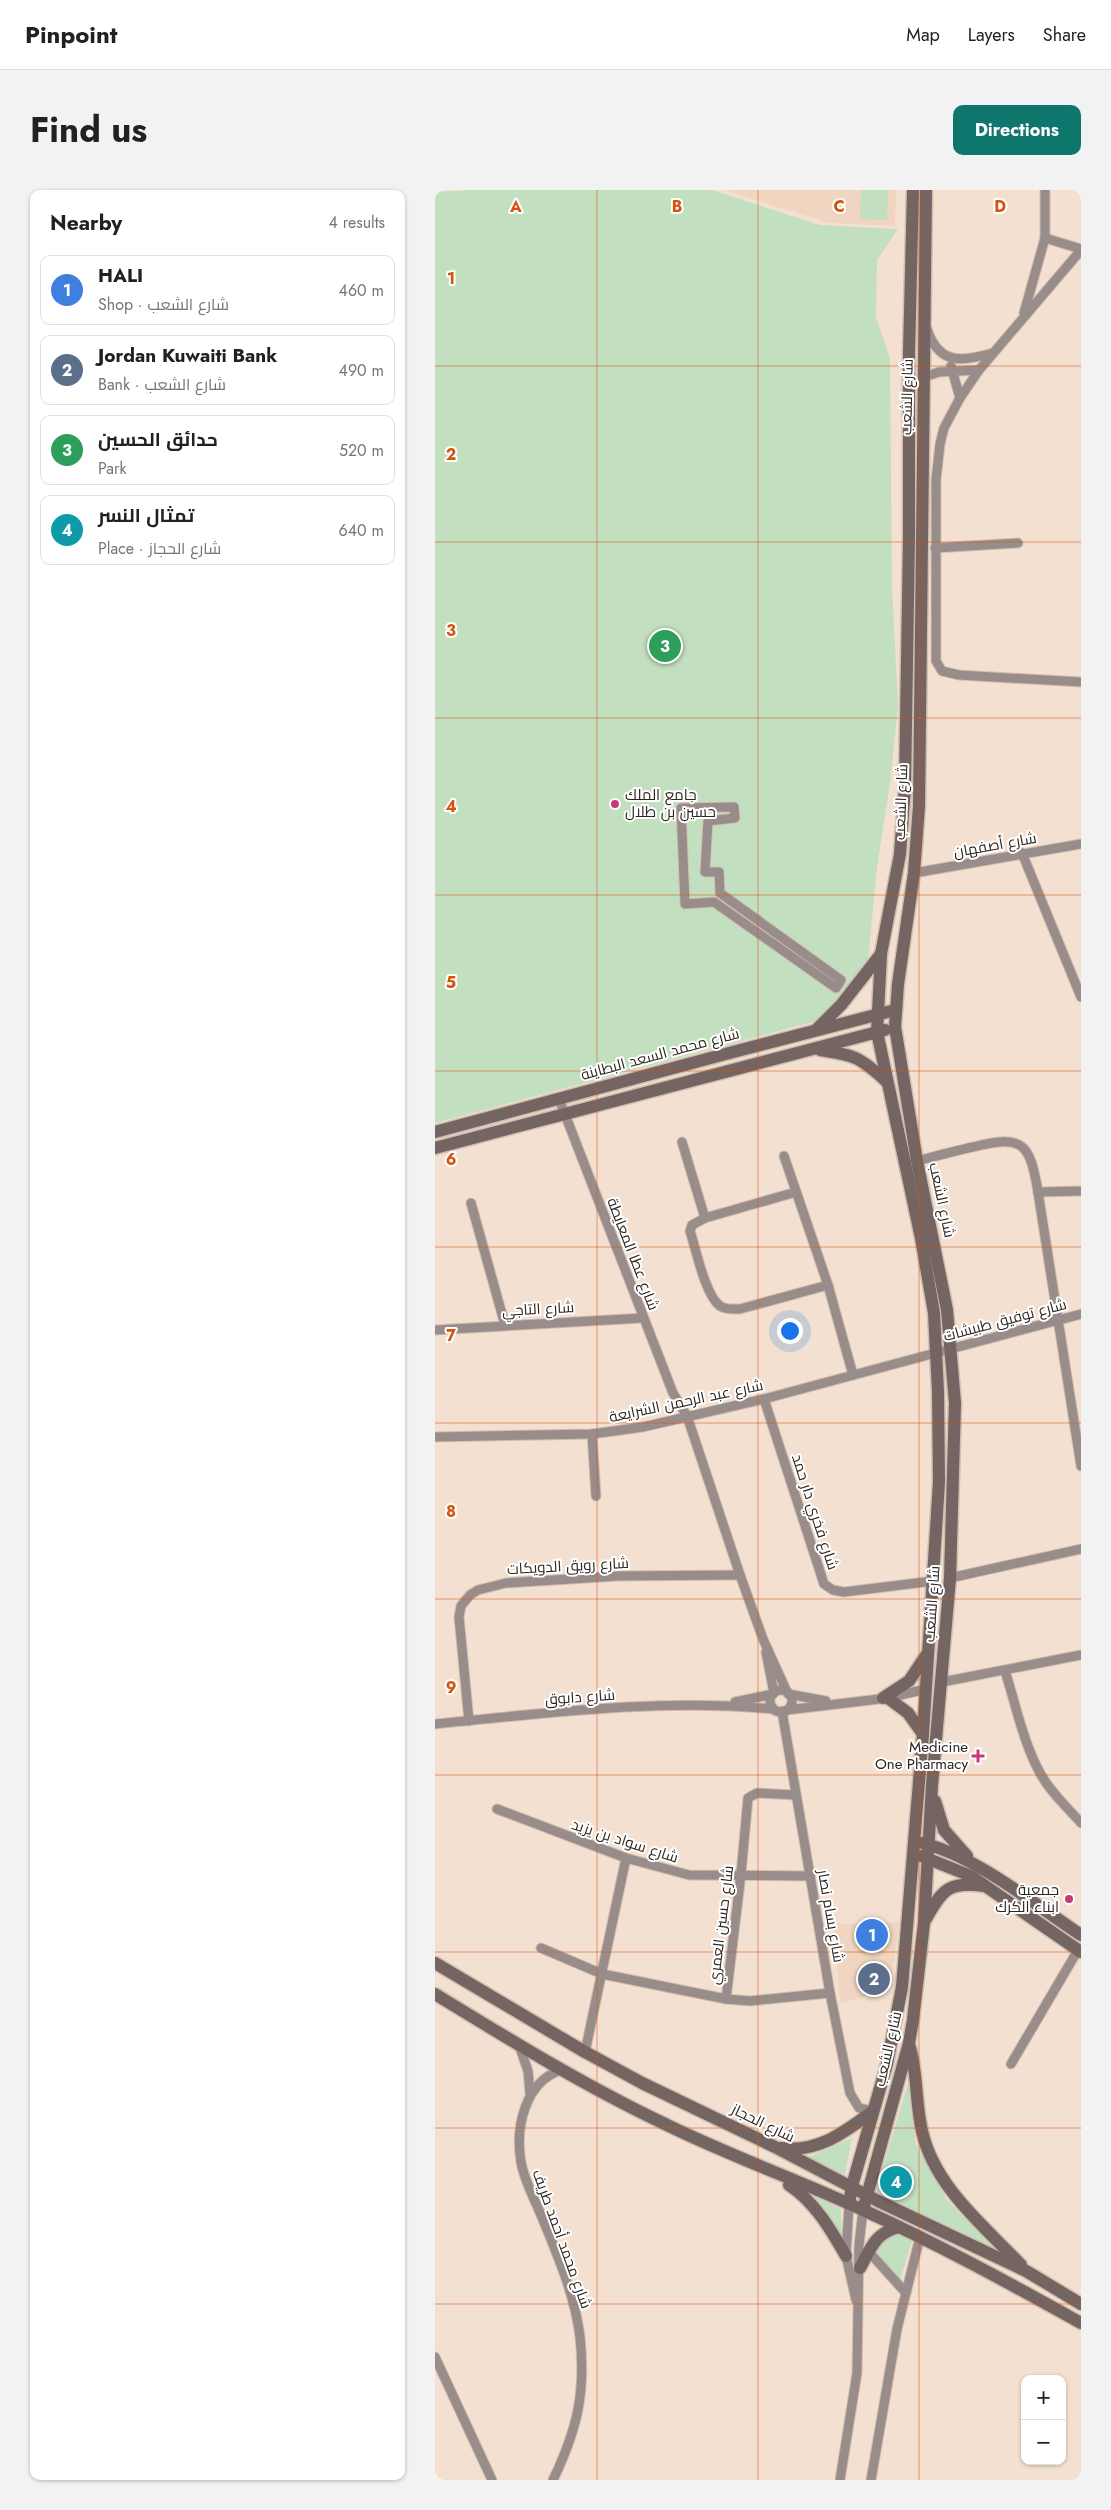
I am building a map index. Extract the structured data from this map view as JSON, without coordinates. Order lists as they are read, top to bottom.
{
  "streets": {
    "main road": ["شارع الشعب", "شارع محمد السعد البطاينة", "شارع الحجاز"],
    "street": [
      "شارع أصفهان",
      "شارع عطا المعايطة",
      "شارع التاجي",
      "شارع توفيق طبيشات",
      "شارع عبد الرحمن الشرايعة",
      "شارع فخري دار حمد",
      "شارع رويق الدويكات",
      "شارع دابوق",
      "شارع سواد بن يزيد",
      "شارع بسام نصار",
      "شارع حسين العمري",
      "شارع محمد أحمد طريف"
    ]
  },
  "crossings": [
    ["شارع الشعب", "شارع أصفهان"],
    ["شارع الشعب", "شارع محمد السعد البطاينة"],
    ["شارع الشعب", "شارع توفيق طبيشات"],
    ["شارع الشعب", "شارع عبد الرحمن الشرايعة"],
    ["شارع الشعب", "شارع فخري دار حمد"],
    ["شارع الشعب", "شارع دابوق"],
    ["شارع الشعب", "شارع بسام نصار"],
    ["شارع الشعب", "شارع الحجاز"],
    ["شارع محمد السعد البطاينة", "شارع عطا المعايطة"],
    ["شارع عطا المعايطة", "شارع التاجي"],
    ["شارع عطا المعايطة", "شارع عبد الرحمن الشرايعة"],
    ["شارع توفيق طبيشات", "شارع عبد الرحمن الشرايعة"],
    ["شارع عبد الرحمن الشرايعة", "شارع فخري دار حمد"],
    ["شارع رويق الدويكات", "شارع دابوق"],
    ["شارع دابوق", "شارع بسام نصار"],
    ["شارع سواد بن يزيد", "شارع بسام نصار"],
    ["شارع سواد بن يزيد", "شارع حسين العمري"],
    ["شارع بسام نصار", "شارع حسين العمري"]
  ],
  "places": {
    "other": ["جامع الملك حسين بن طلال", "جمعية ابناء الكرك"],
    "health": ["Medicine One Pharmacy"]
  },
  "page": {
    "header": "Pinpoint",
    "nav": ["Map", "Layers", "Share"],
    "title": "Find us",
    "buttons": "Directions",
    "heading": ["Nearby", "4 results"],
    "list": [
      {
        "mark": "1",
        "name": "HALI",
        "note": "Shop · شارع الشعب",
        "value": "460 m"
      },
      {
        "mark": "2",
        "name": "Jordan Kuwaiti Bank",
        "note": "Bank · شارع الشعب",
        "value": "490 m"
      },
      {
        "mark": "3",
        "name": "حدائق الحسين",
        "note": "Park",
        "value": "520 m"
      },
      {
        "mark": "4",
        "name": "تمثال النسر",
        "note": "Place · شارع الحجاز",
        "value": "640 m"
      }
    ],
    "pins": [
      "3",
      "1",
      "2",
      "4"
    ],
    "map_buttons": ["+", "−"]
  },
  "grid": {
    "columns": [
      "A",
      "B",
      "C",
      "D"
    ],
    "rows": [
      "1",
      "2",
      "3",
      "4",
      "5",
      "6",
      "7",
      "8",
      "9"
    ]
  }
}
